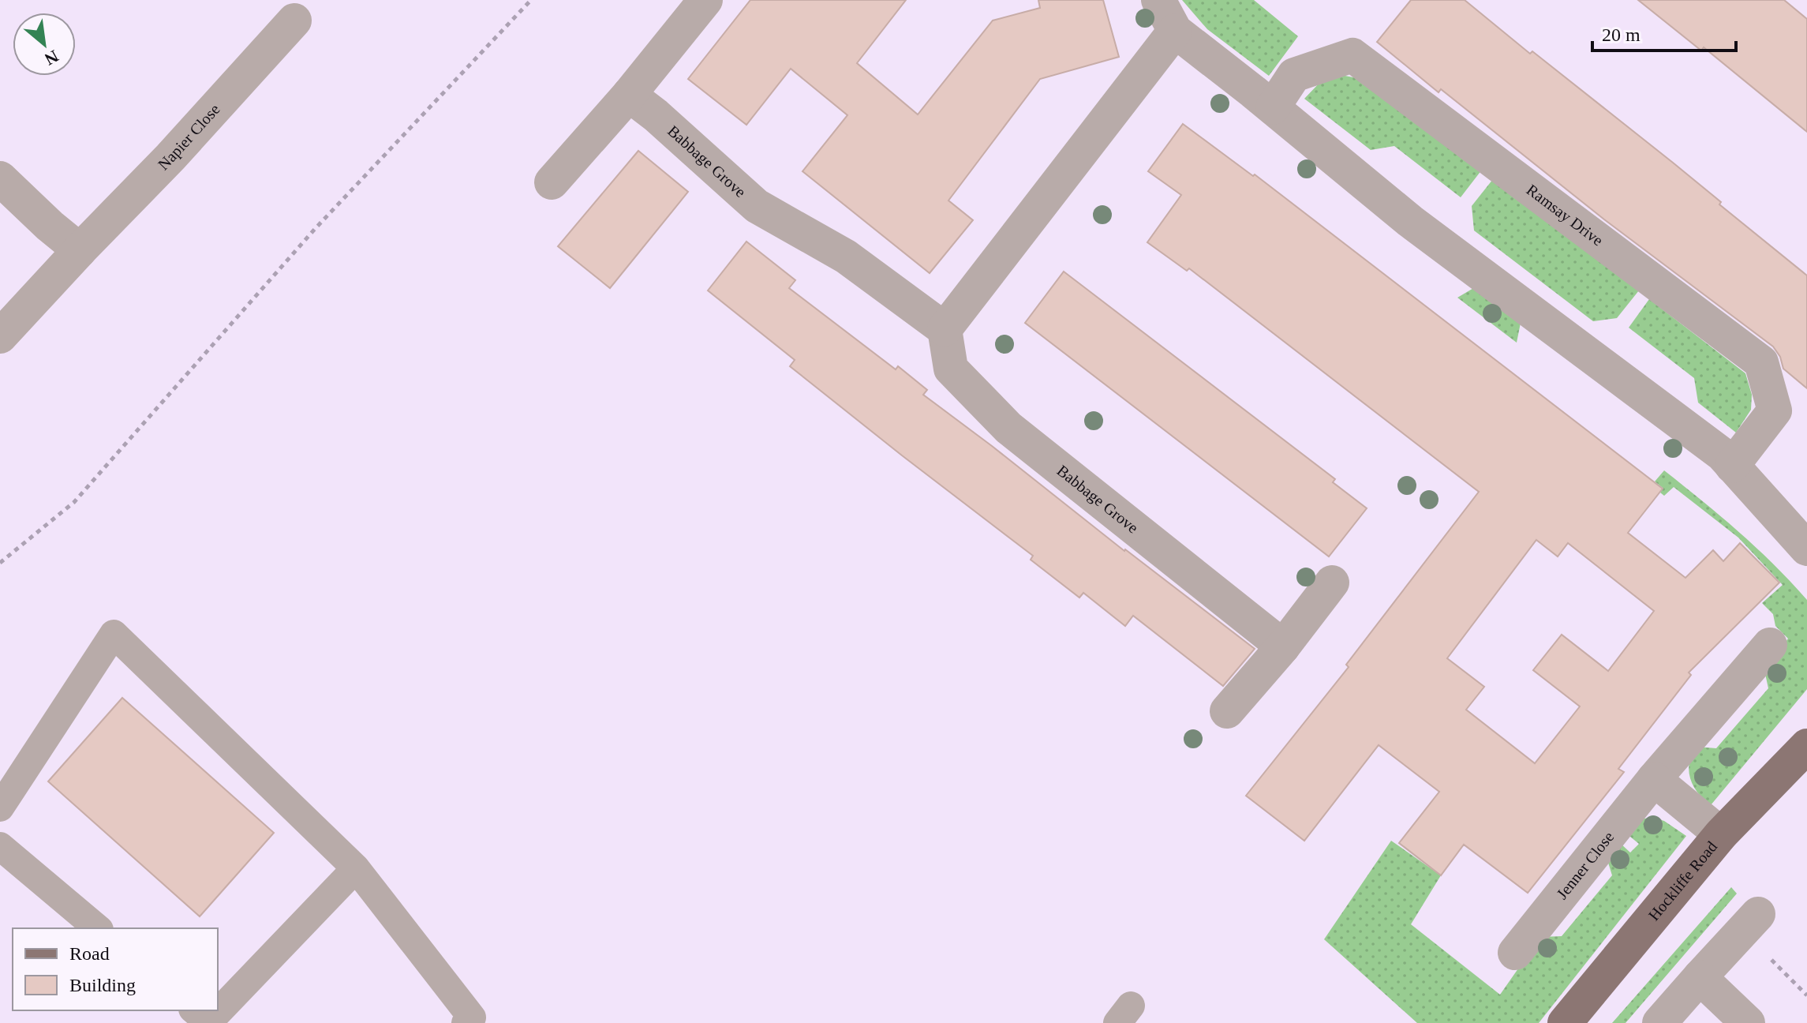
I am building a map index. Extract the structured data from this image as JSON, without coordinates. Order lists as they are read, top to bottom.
{
  "streets": {
    "main road": ["Hockliffe Road"],
    "street": [
      "Napier Close",
      "Babbage Grove",
      "Ramsay Drive",
      "Jenner Close"
    ]
  },
  "legend": ["Road", "Building"],
  "scale_bar": "20 m",
  "north": "bottom right"
}
